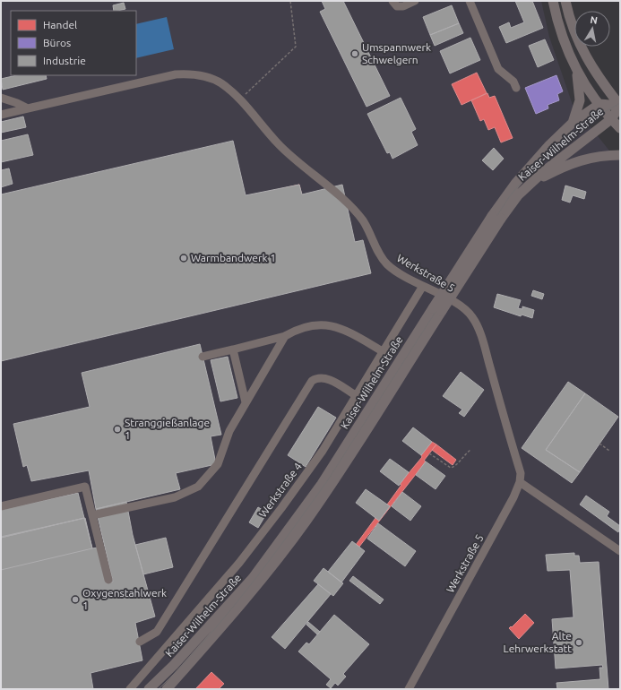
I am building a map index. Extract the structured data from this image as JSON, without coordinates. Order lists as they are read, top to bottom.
{
  "streets": {
    "main road": ["Kaiser-Wilhelm-Straße"],
    "street": ["Werkstraße 5", "Werkstraße 4"]
  },
  "crossings": [
    ["Werkstraße 5", "Werkstraße 4"]
  ],
  "places": [
    "Umspannwerk Schwelgern",
    "Warmbandwerk 1",
    "Stranggießanlage 1",
    "Oxygenstahlwerk 1",
    "Alte Lehrwerkstatt"
  ],
  "legend": ["Handel", "Büros", "Industrie"],
  "north": "top"
}
